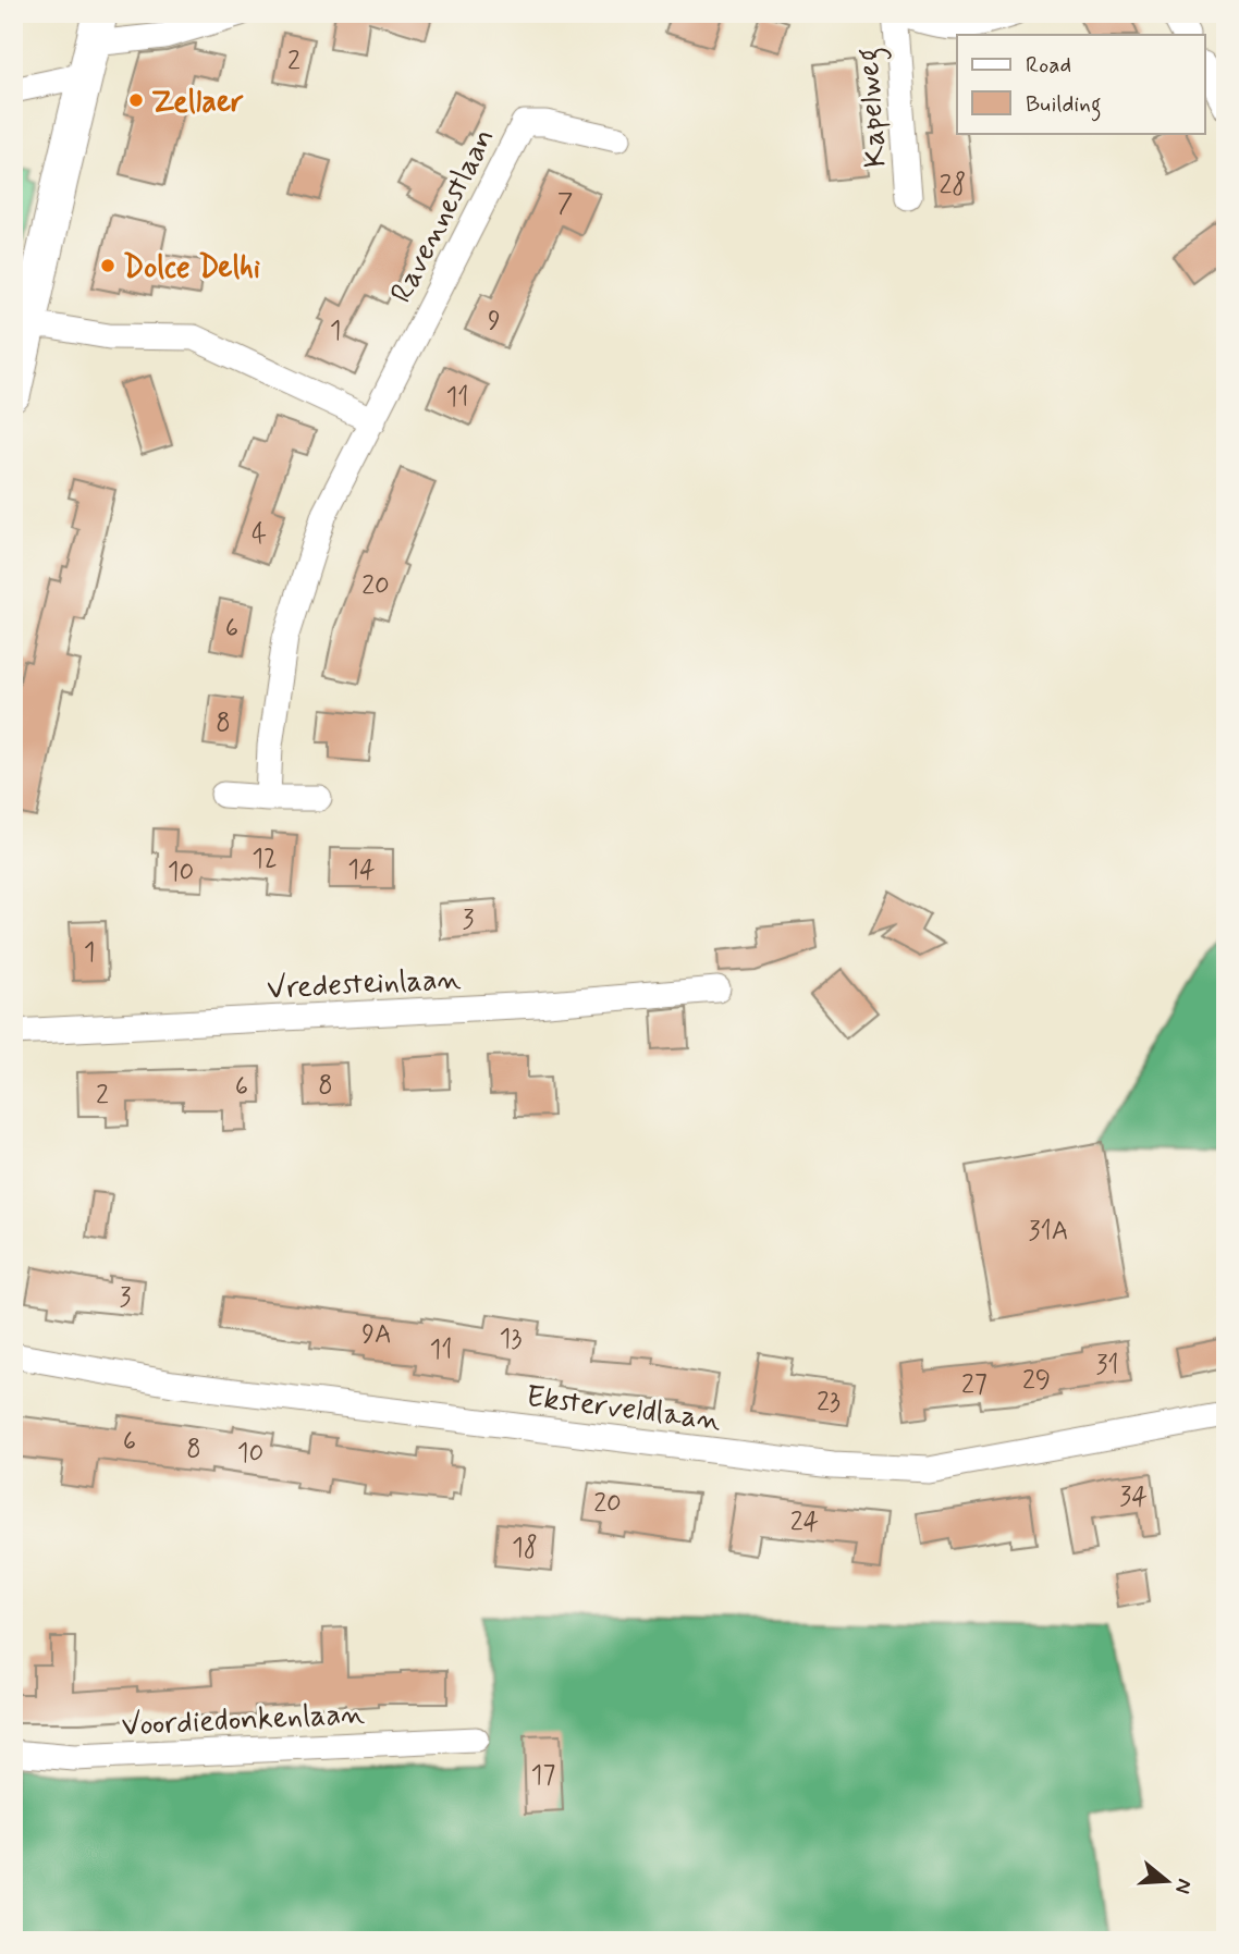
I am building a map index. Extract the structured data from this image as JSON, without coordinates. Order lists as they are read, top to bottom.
{
  "streets": {
    "street": [
      "Kapelweg",
      "Ravennestlaan",
      "Vredesteinlaan",
      "Eksterveldlaan",
      "Voordiedonkenlaan"
    ]
  },
  "places": ["Zellaer", "Dolce Delhi"],
  "house_numbers": [
    "2",
    "28",
    "7",
    "9",
    "1",
    "11",
    "4",
    "20",
    "6",
    "8",
    "12",
    "14",
    "10",
    "3",
    "1",
    "8",
    "6",
    "2",
    "31A",
    "3",
    "9A",
    "13",
    "11",
    "31",
    "29",
    "27",
    "23",
    "6",
    "8",
    "10",
    "34",
    "20",
    "24",
    "18",
    "17"
  ],
  "legend": ["Road", "Building"],
  "north": "right"
}
